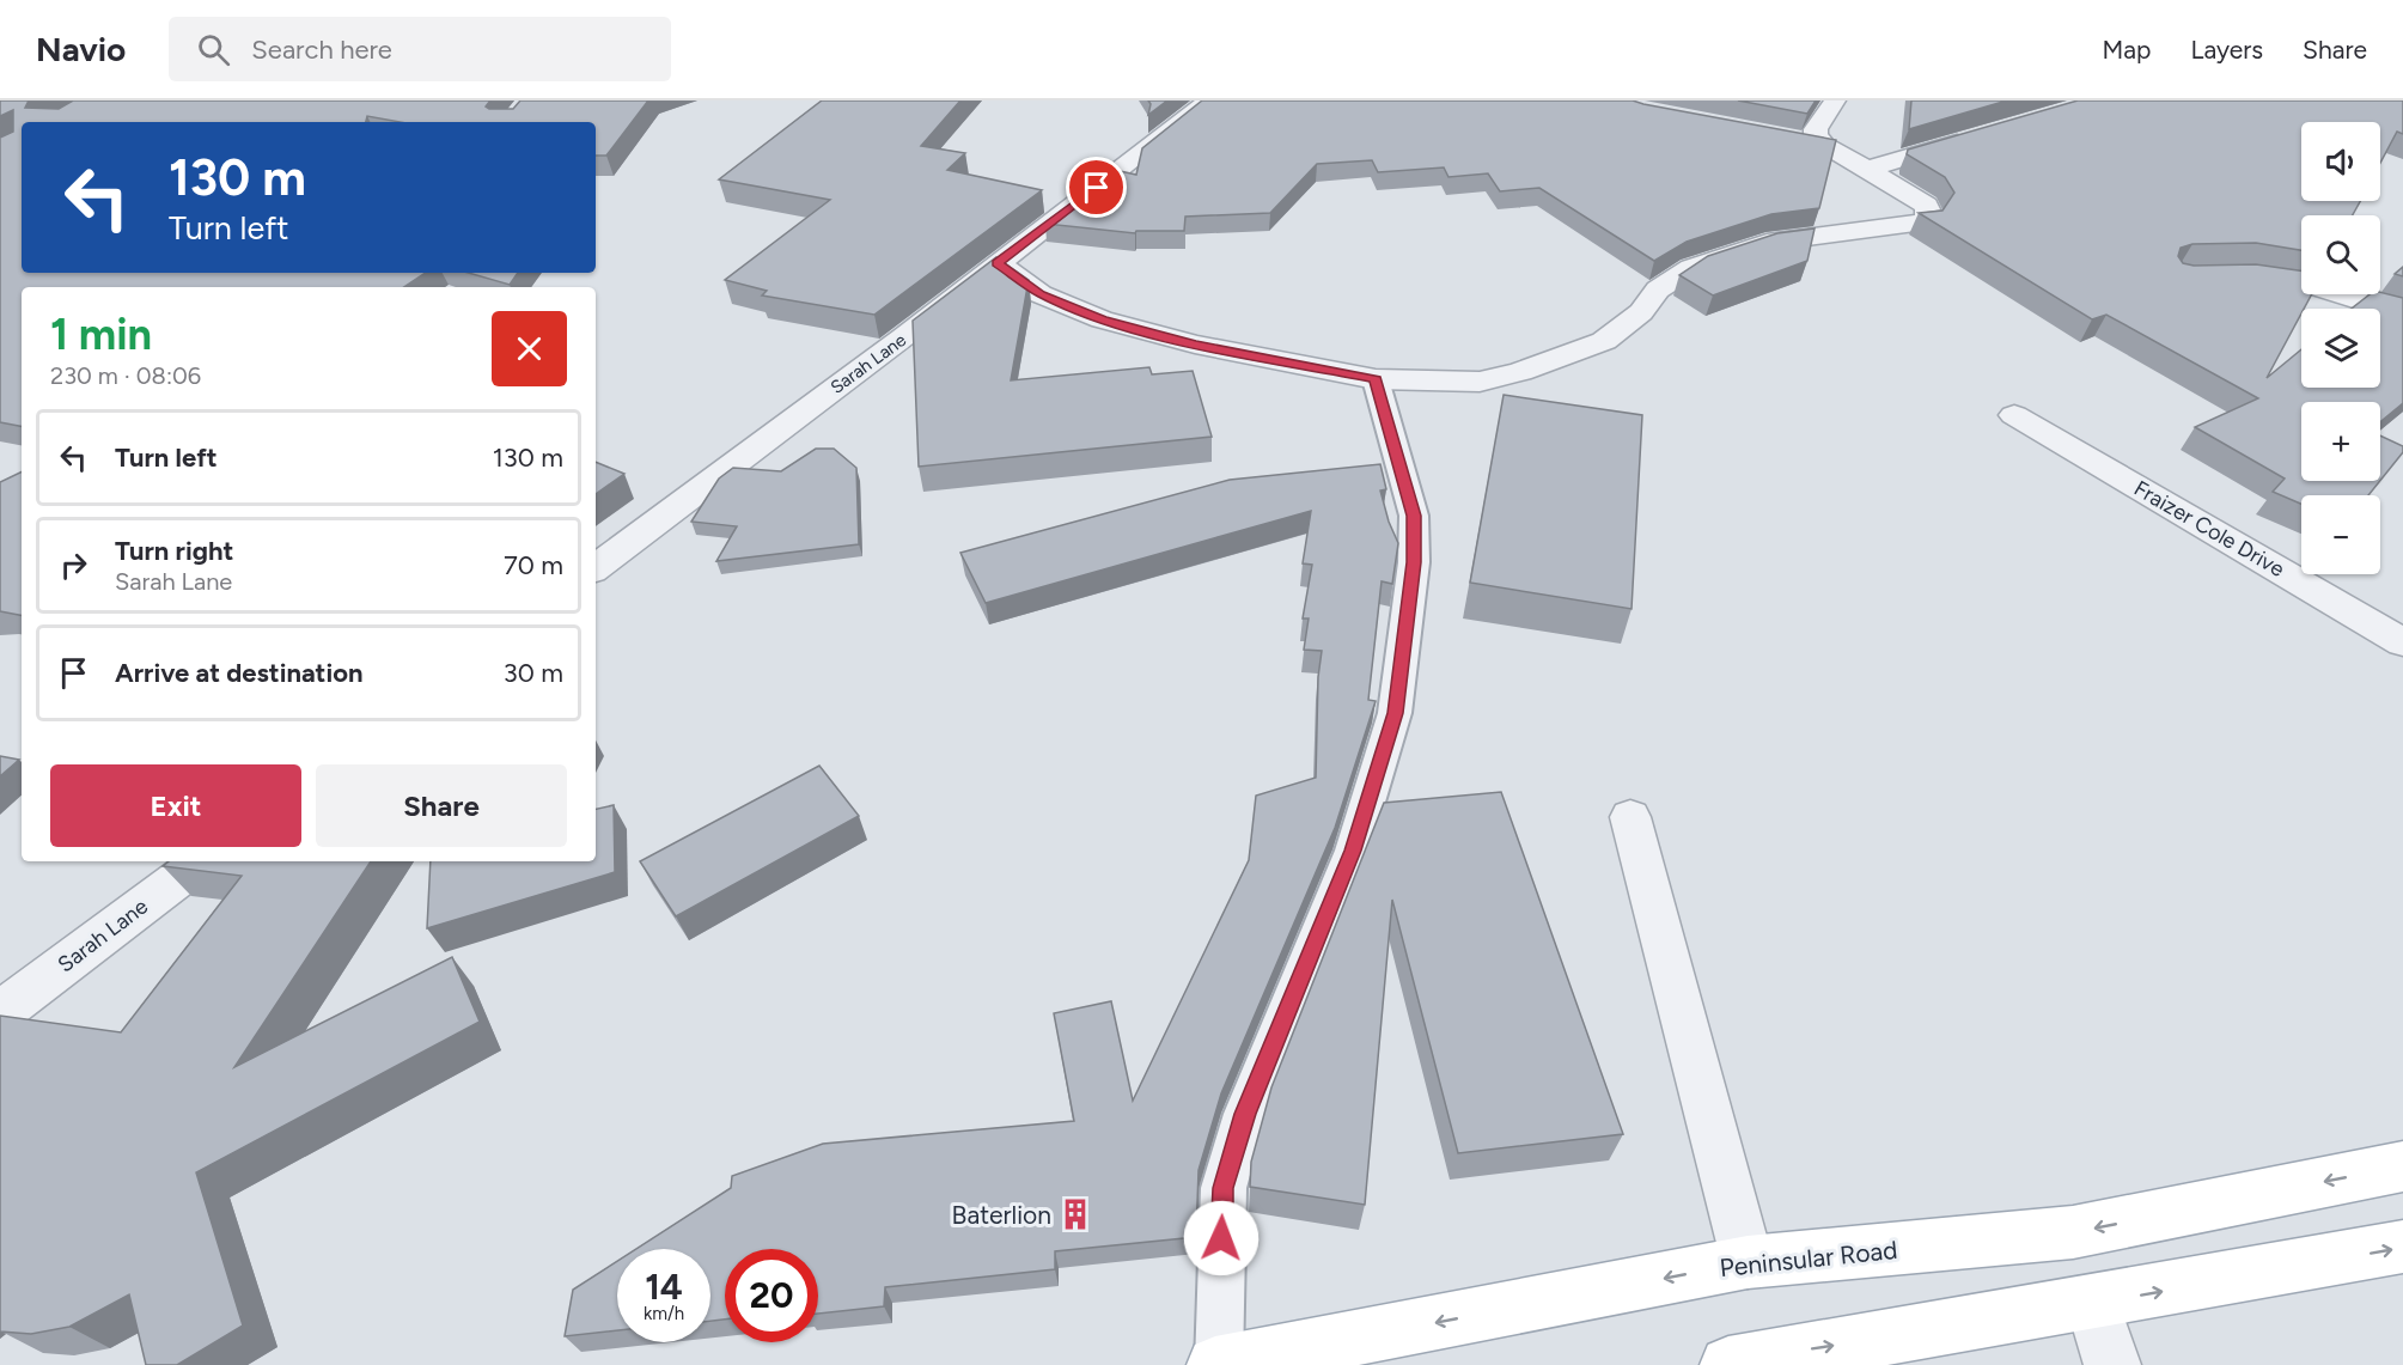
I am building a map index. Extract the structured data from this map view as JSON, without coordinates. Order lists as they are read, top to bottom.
{
  "streets": {
    "main road": ["Peninsular Road"],
    "street": ["Sarah Lane", "Fraizer Cole Drive"]
  },
  "places": {
    "building": ["Baterlion"]
  },
  "page": {
    "header": "Navio",
    "search": "Search here",
    "nav": ["Map", "Layers", "Share"],
    "map_buttons": ["+", "−"],
    "turn": ["130 m", "Turn left"],
    "heading": ["1 min", "230 m · 08:06"],
    "list": [
      {
        "name": "Turn left",
        "value": "130 m"
      },
      {
        "name": "Turn right",
        "note": "Sarah Lane",
        "value": "70 m"
      },
      {
        "name": "Arrive at destination",
        "value": "30 m"
      }
    ],
    "buttons": ["Exit", "Share"],
    "speed": "14 km/h",
    "limit": "20"
  }
}
